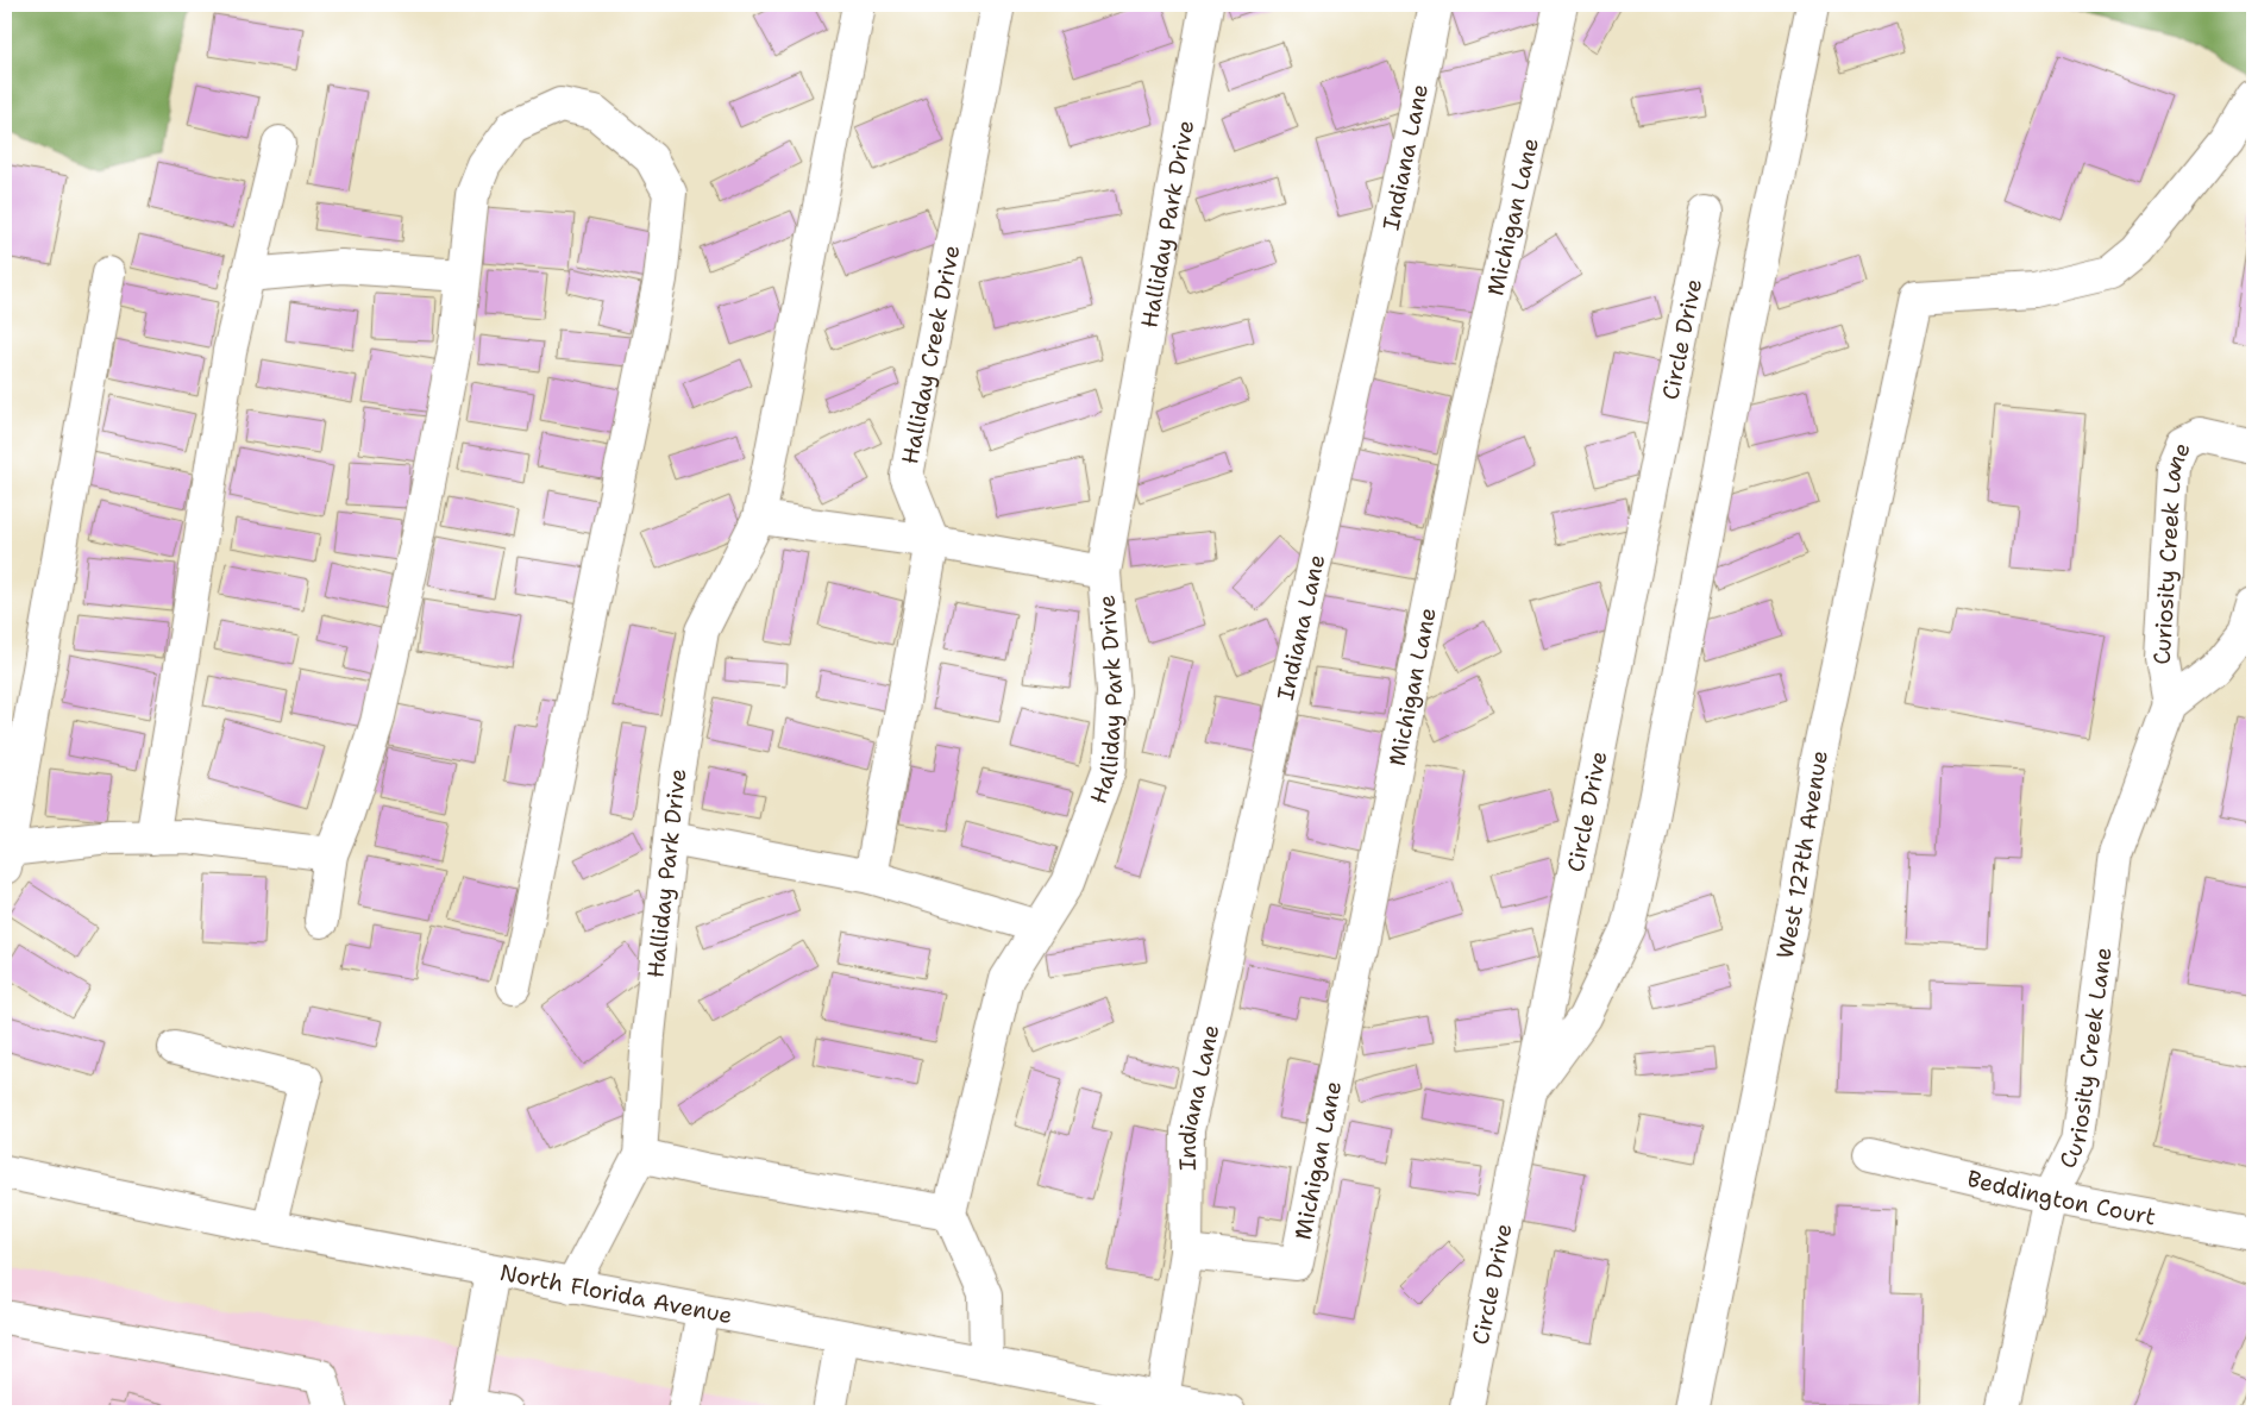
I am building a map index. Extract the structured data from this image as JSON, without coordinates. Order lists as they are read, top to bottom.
{
  "streets": {
    "street": [
      "Indiana Lane",
      "Michigan Lane",
      "Halliday Park Drive",
      "Circle Drive",
      "Halliday Creek Drive",
      "Curiosity Creek Lane",
      "West 127th Avenue",
      "Beddington Court",
      "North Florida Avenue"
    ]
  },
  "crossings": [
    ["Indiana Lane", "Michigan Lane"],
    ["Indiana Lane", "North Florida Avenue"],
    ["Halliday Park Drive", "North Florida Avenue"],
    ["Curiosity Creek Lane", "Beddington Court"]
  ]
}
